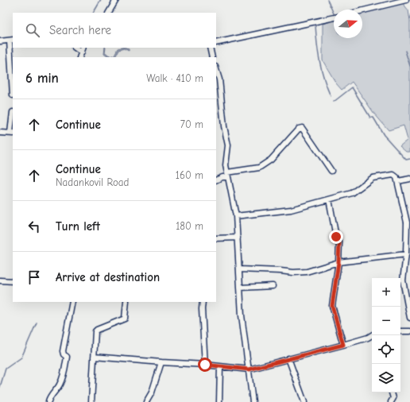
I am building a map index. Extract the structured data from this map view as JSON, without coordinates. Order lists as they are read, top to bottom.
{
  "north": "right",
  "page": {
    "search": "Search here",
    "heading": ["6 min", "Walk · 410 m"],
    "list": [
      ["Continue", "70 m"],
      ["Continue", "Nadankovil Road", "160 m"],
      ["Turn left", "180 m"],
      "Arrive at destination"
    ],
    "map_buttons": ["+", "−"]
  }
}
